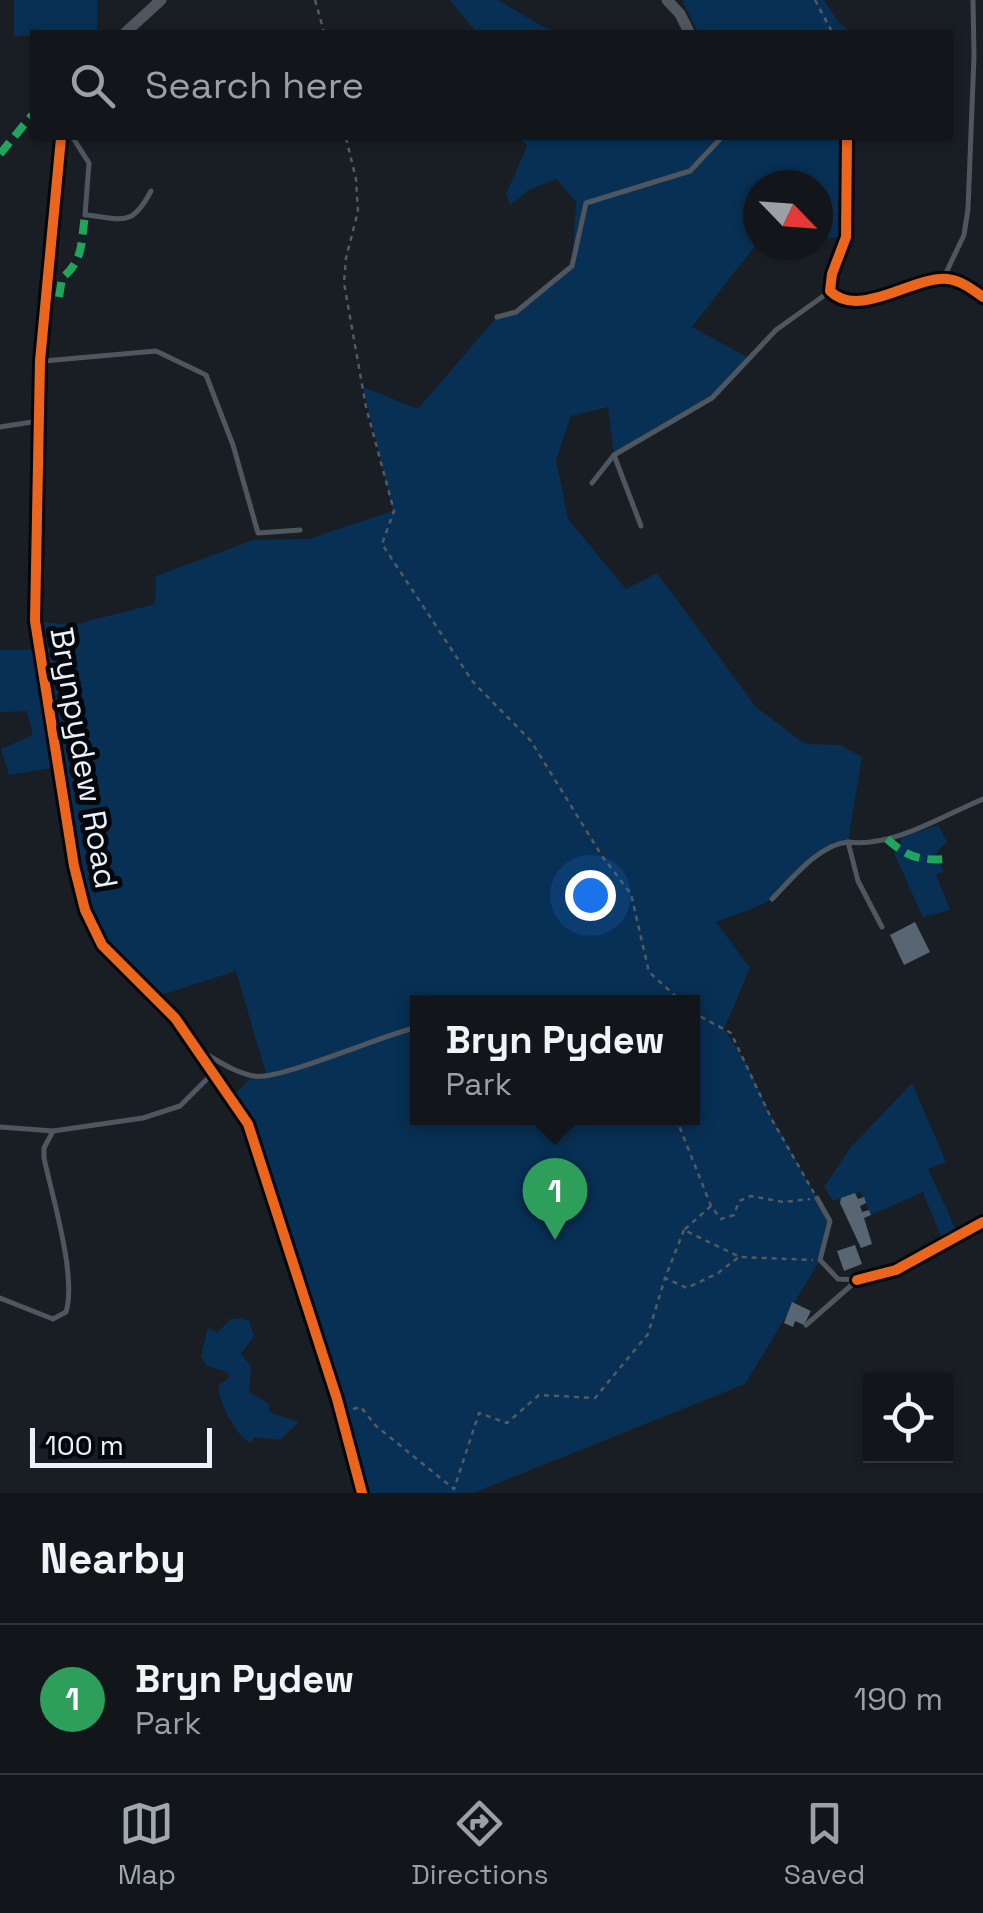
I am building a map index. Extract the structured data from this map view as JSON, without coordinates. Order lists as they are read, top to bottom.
{
  "streets": {
    "street": ["Brynpydew Road"]
  },
  "scale_bar": "100 m",
  "north": "bottom right",
  "page": {
    "search": "Search here",
    "popup": ["Bryn Pydew", "Park"],
    "pins": "1",
    "scale": "100 m",
    "heading": "Nearby",
    "list": [
      {
        "mark": "1",
        "name": "Bryn Pydew",
        "note": "Park",
        "value": "190 m"
      }
    ],
    "nav": ["Map", "Directions", "Saved"]
  }
}
